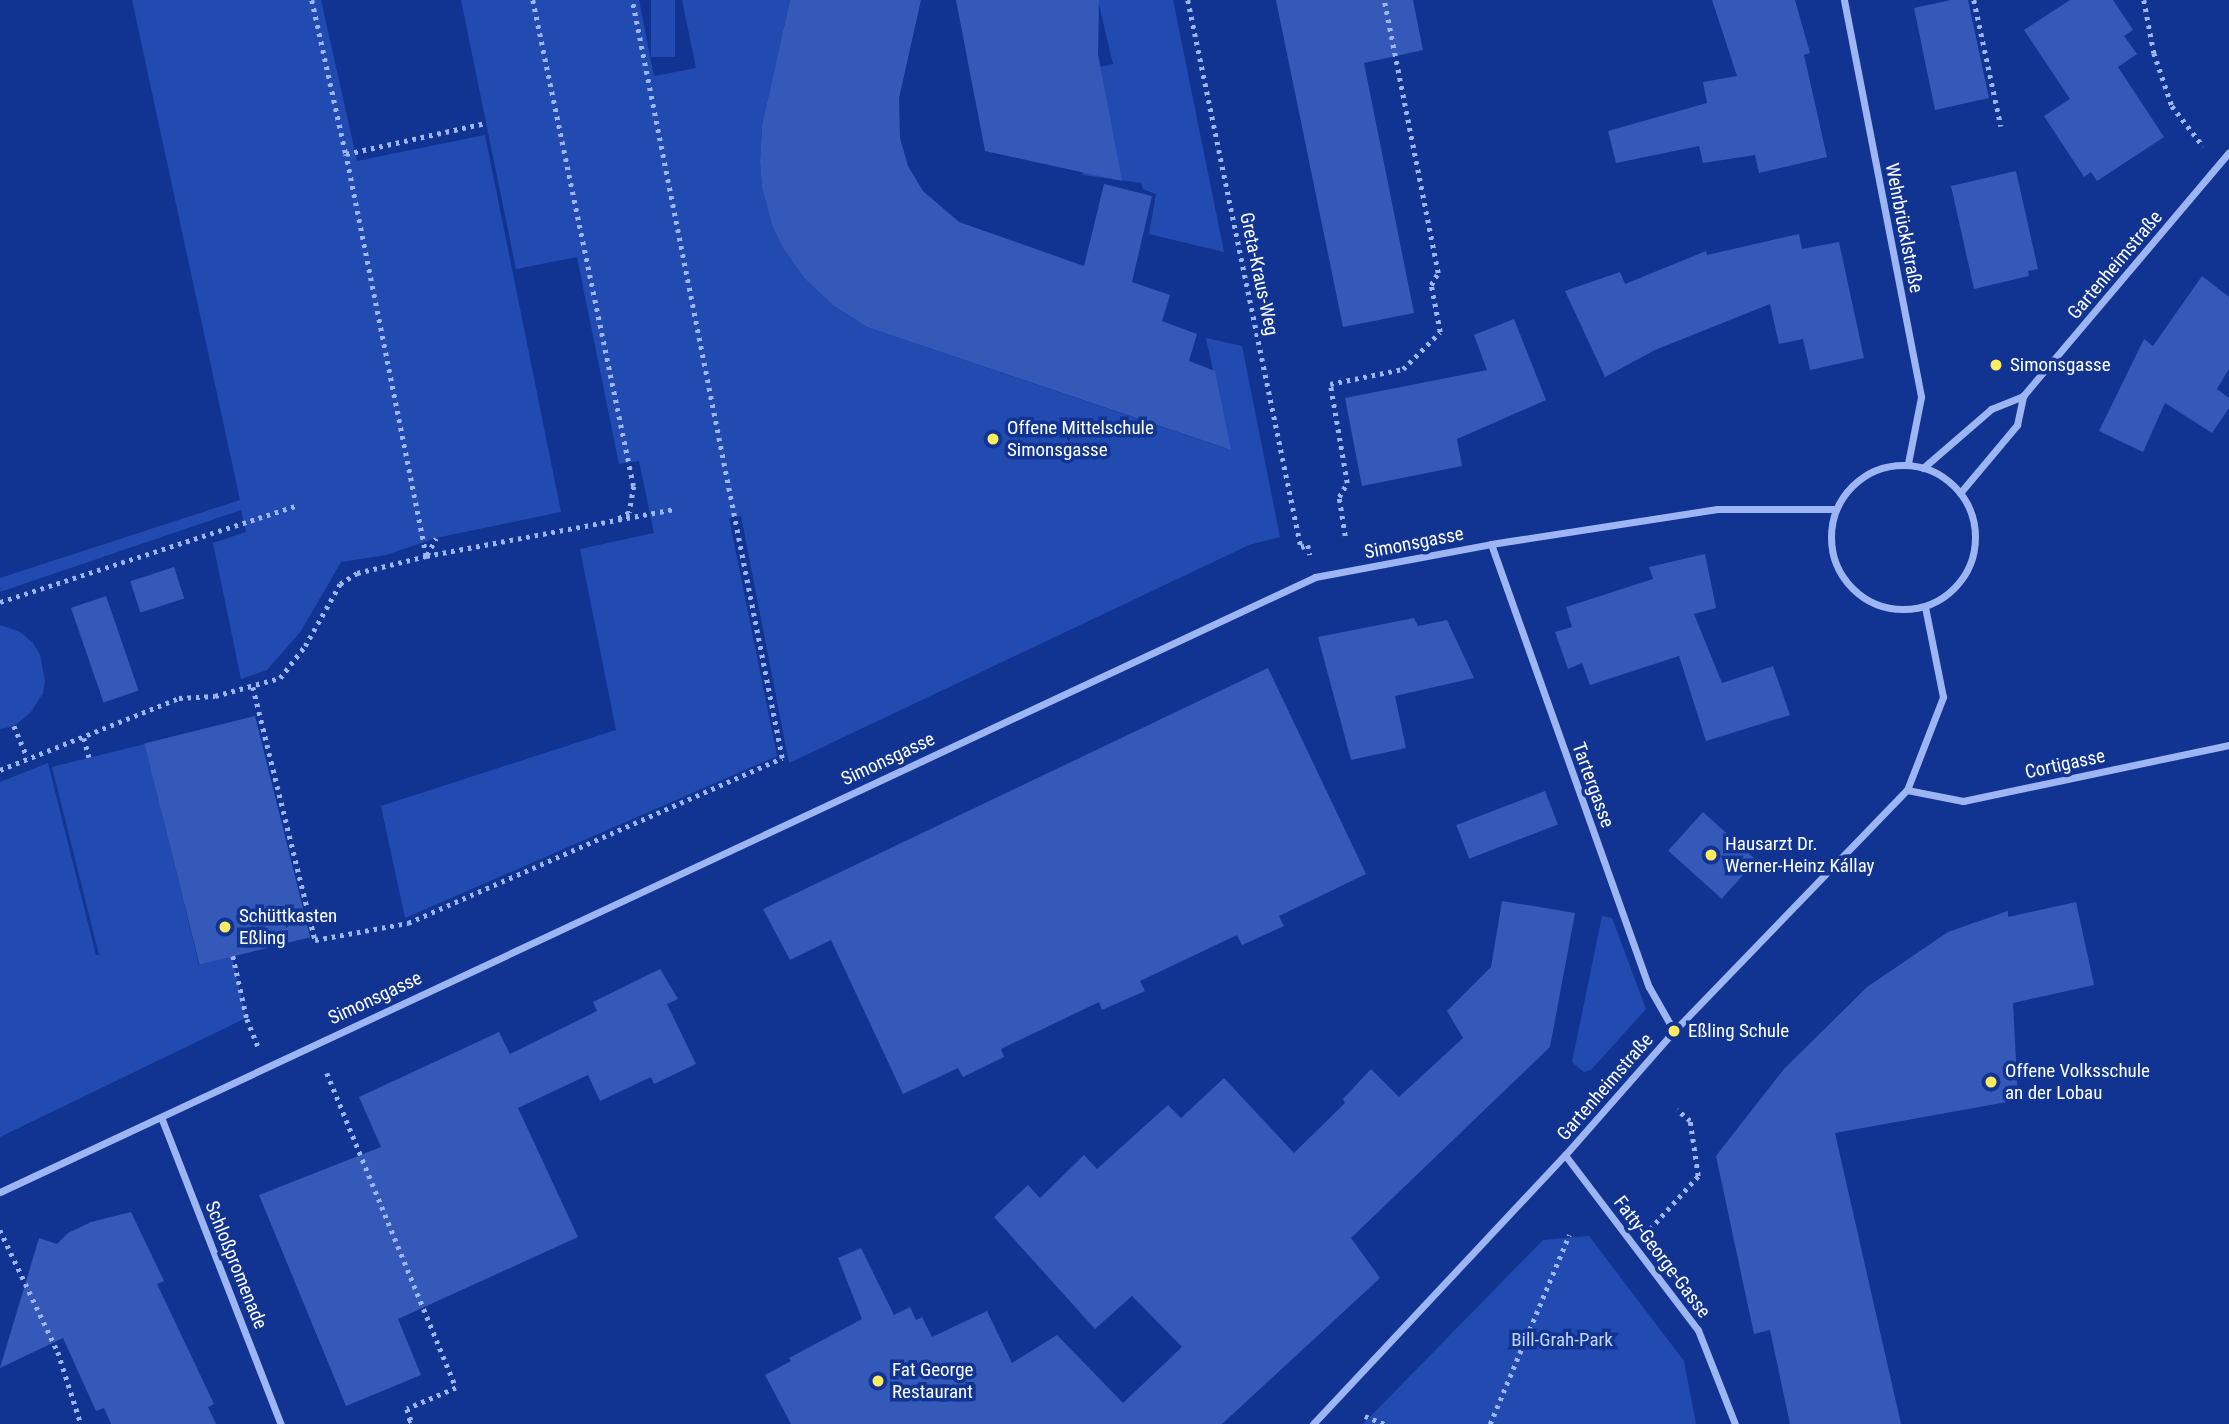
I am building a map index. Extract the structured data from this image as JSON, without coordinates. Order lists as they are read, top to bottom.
{
  "streets": {
    "street": [
      "Wehrbrücklstraße",
      "Gartenheimstraße",
      "Simonsgasse",
      "Cortigasse",
      "Tartergasse",
      "Fatty-George-Gasse",
      "Schloßpromenade"
    ],
    "path": ["Greta-Kraus-Weg"]
  },
  "crossings": [
    ["Wehrbrücklstraße", "Gartenheimstraße"],
    ["Wehrbrücklstraße", "Simonsgasse"],
    ["Gartenheimstraße", "Simonsgasse"],
    ["Gartenheimstraße", "Cortigasse"],
    ["Gartenheimstraße", "Tartergasse"],
    ["Gartenheimstraße", "Fatty-George-Gasse"],
    ["Simonsgasse", "Tartergasse"],
    ["Simonsgasse", "Schloßpromenade"]
  ],
  "parks": ["Bill-Grah-Park"],
  "places": [
    "Simonsgasse",
    "Offene Mittelschule Simonsgasse",
    "Hausarzt Dr. Werner-Heinz Kállay",
    "Schüttkasten Eßling",
    "Eßling Schule",
    "Offene Volksschule an der Lobau",
    "Fat George Restaurant"
  ]
}
